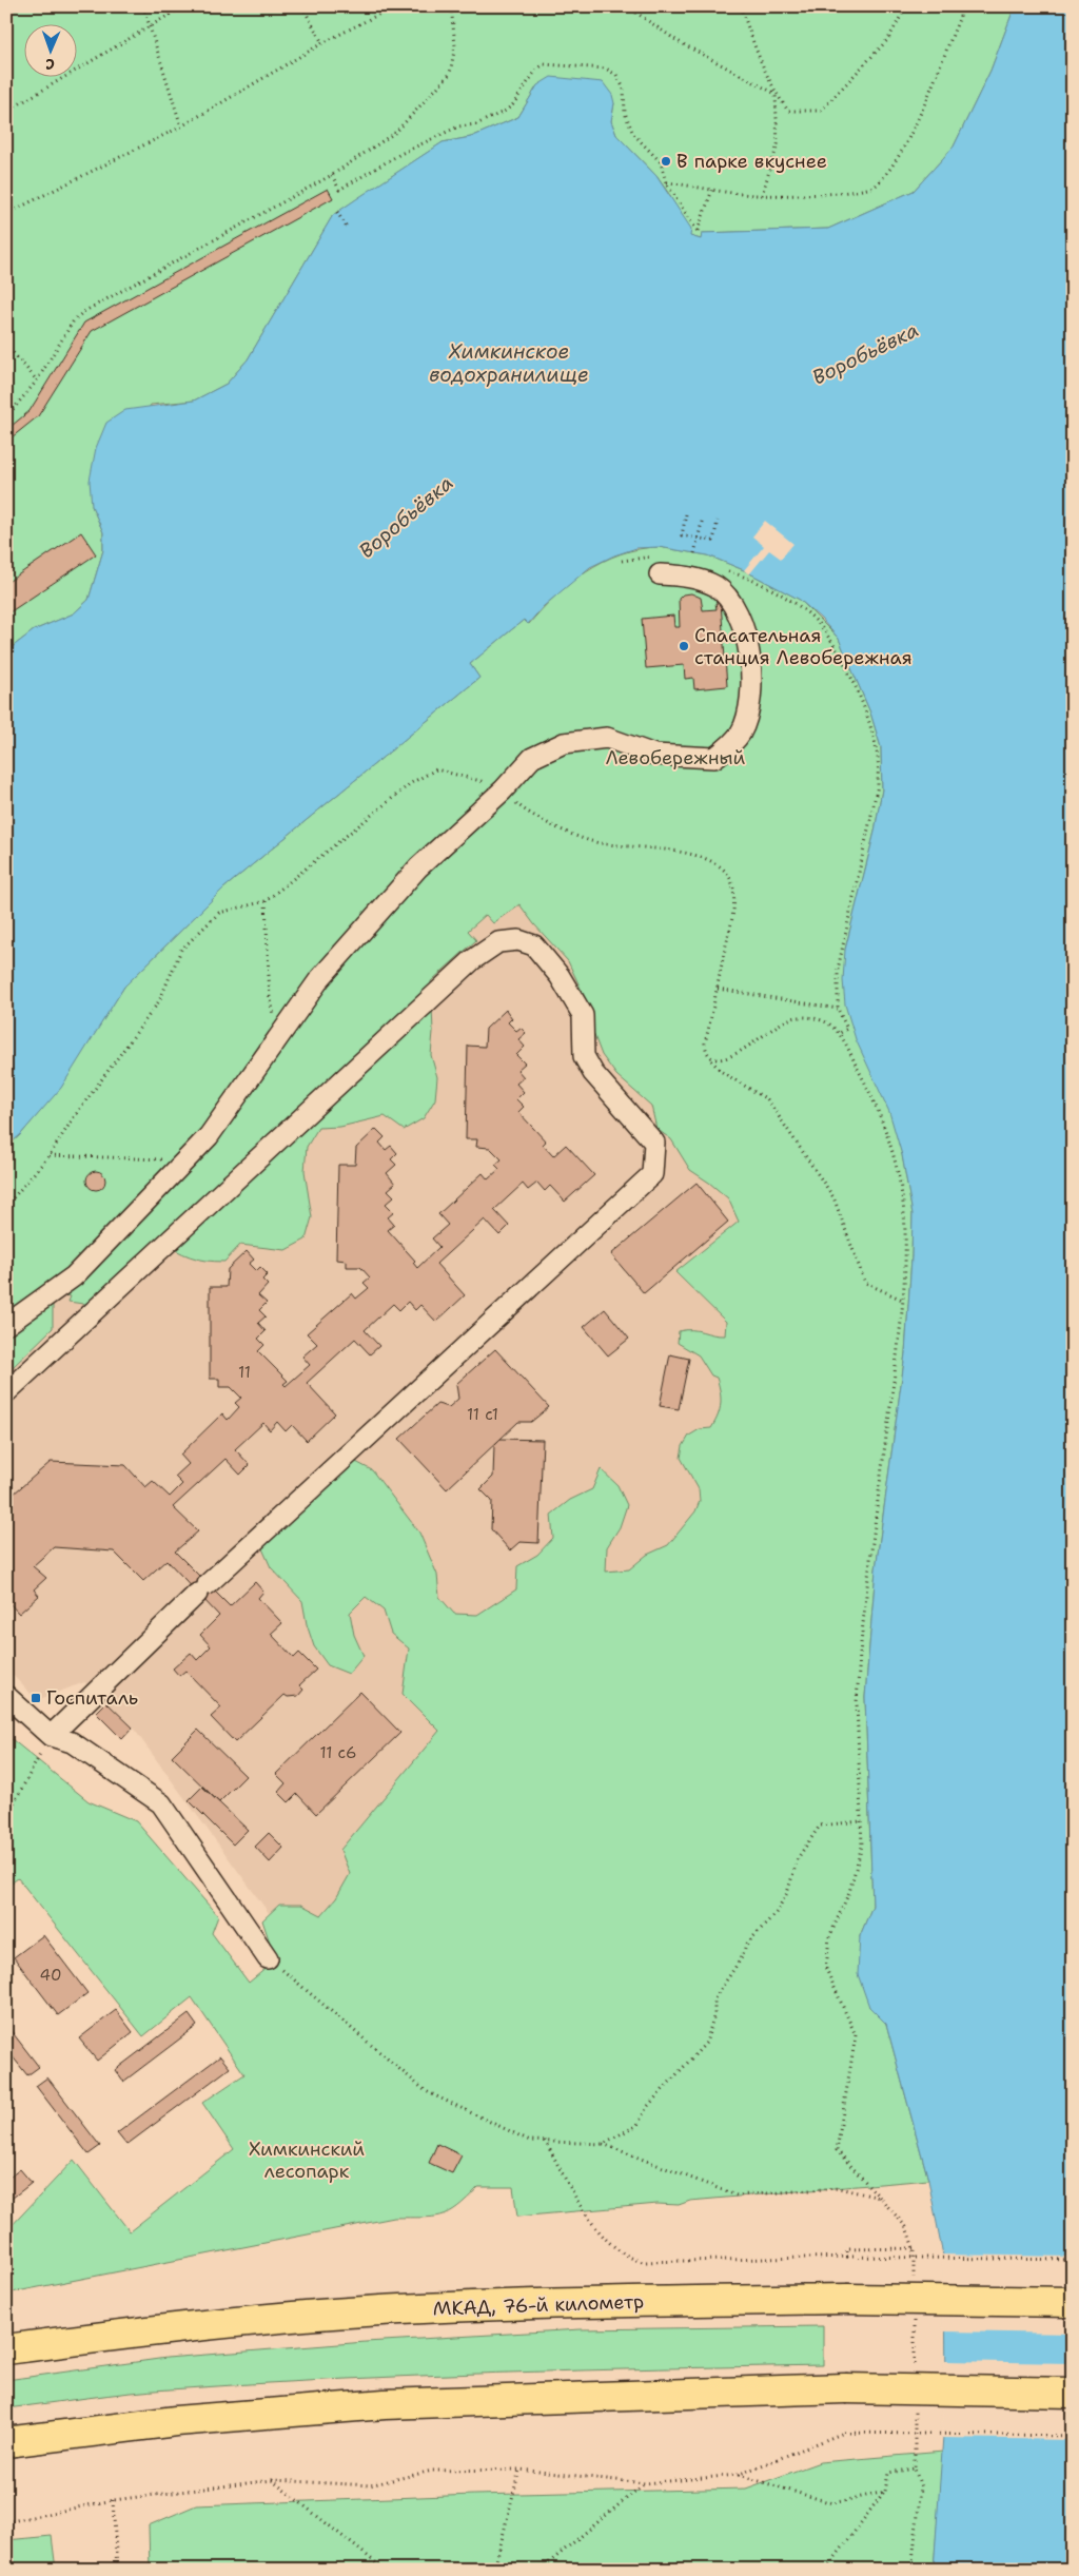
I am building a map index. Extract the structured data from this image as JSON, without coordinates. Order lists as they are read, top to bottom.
{
  "streets": {
    "highway": ["МКАД, 76-й километр"]
  },
  "water": ["Химкинское водохранилище", "Воробьёвка"],
  "parks": ["Левобережный", "Химкинский лесопарк"],
  "places": {
    "other": ["В парке вкуснее", "Спасательная станция Левобережная"],
    "transit": ["Госпиталь"]
  },
  "house_numbers": [
    "11",
    "11 с1",
    "11 с6",
    "40"
  ],
  "north": "bottom"
}
